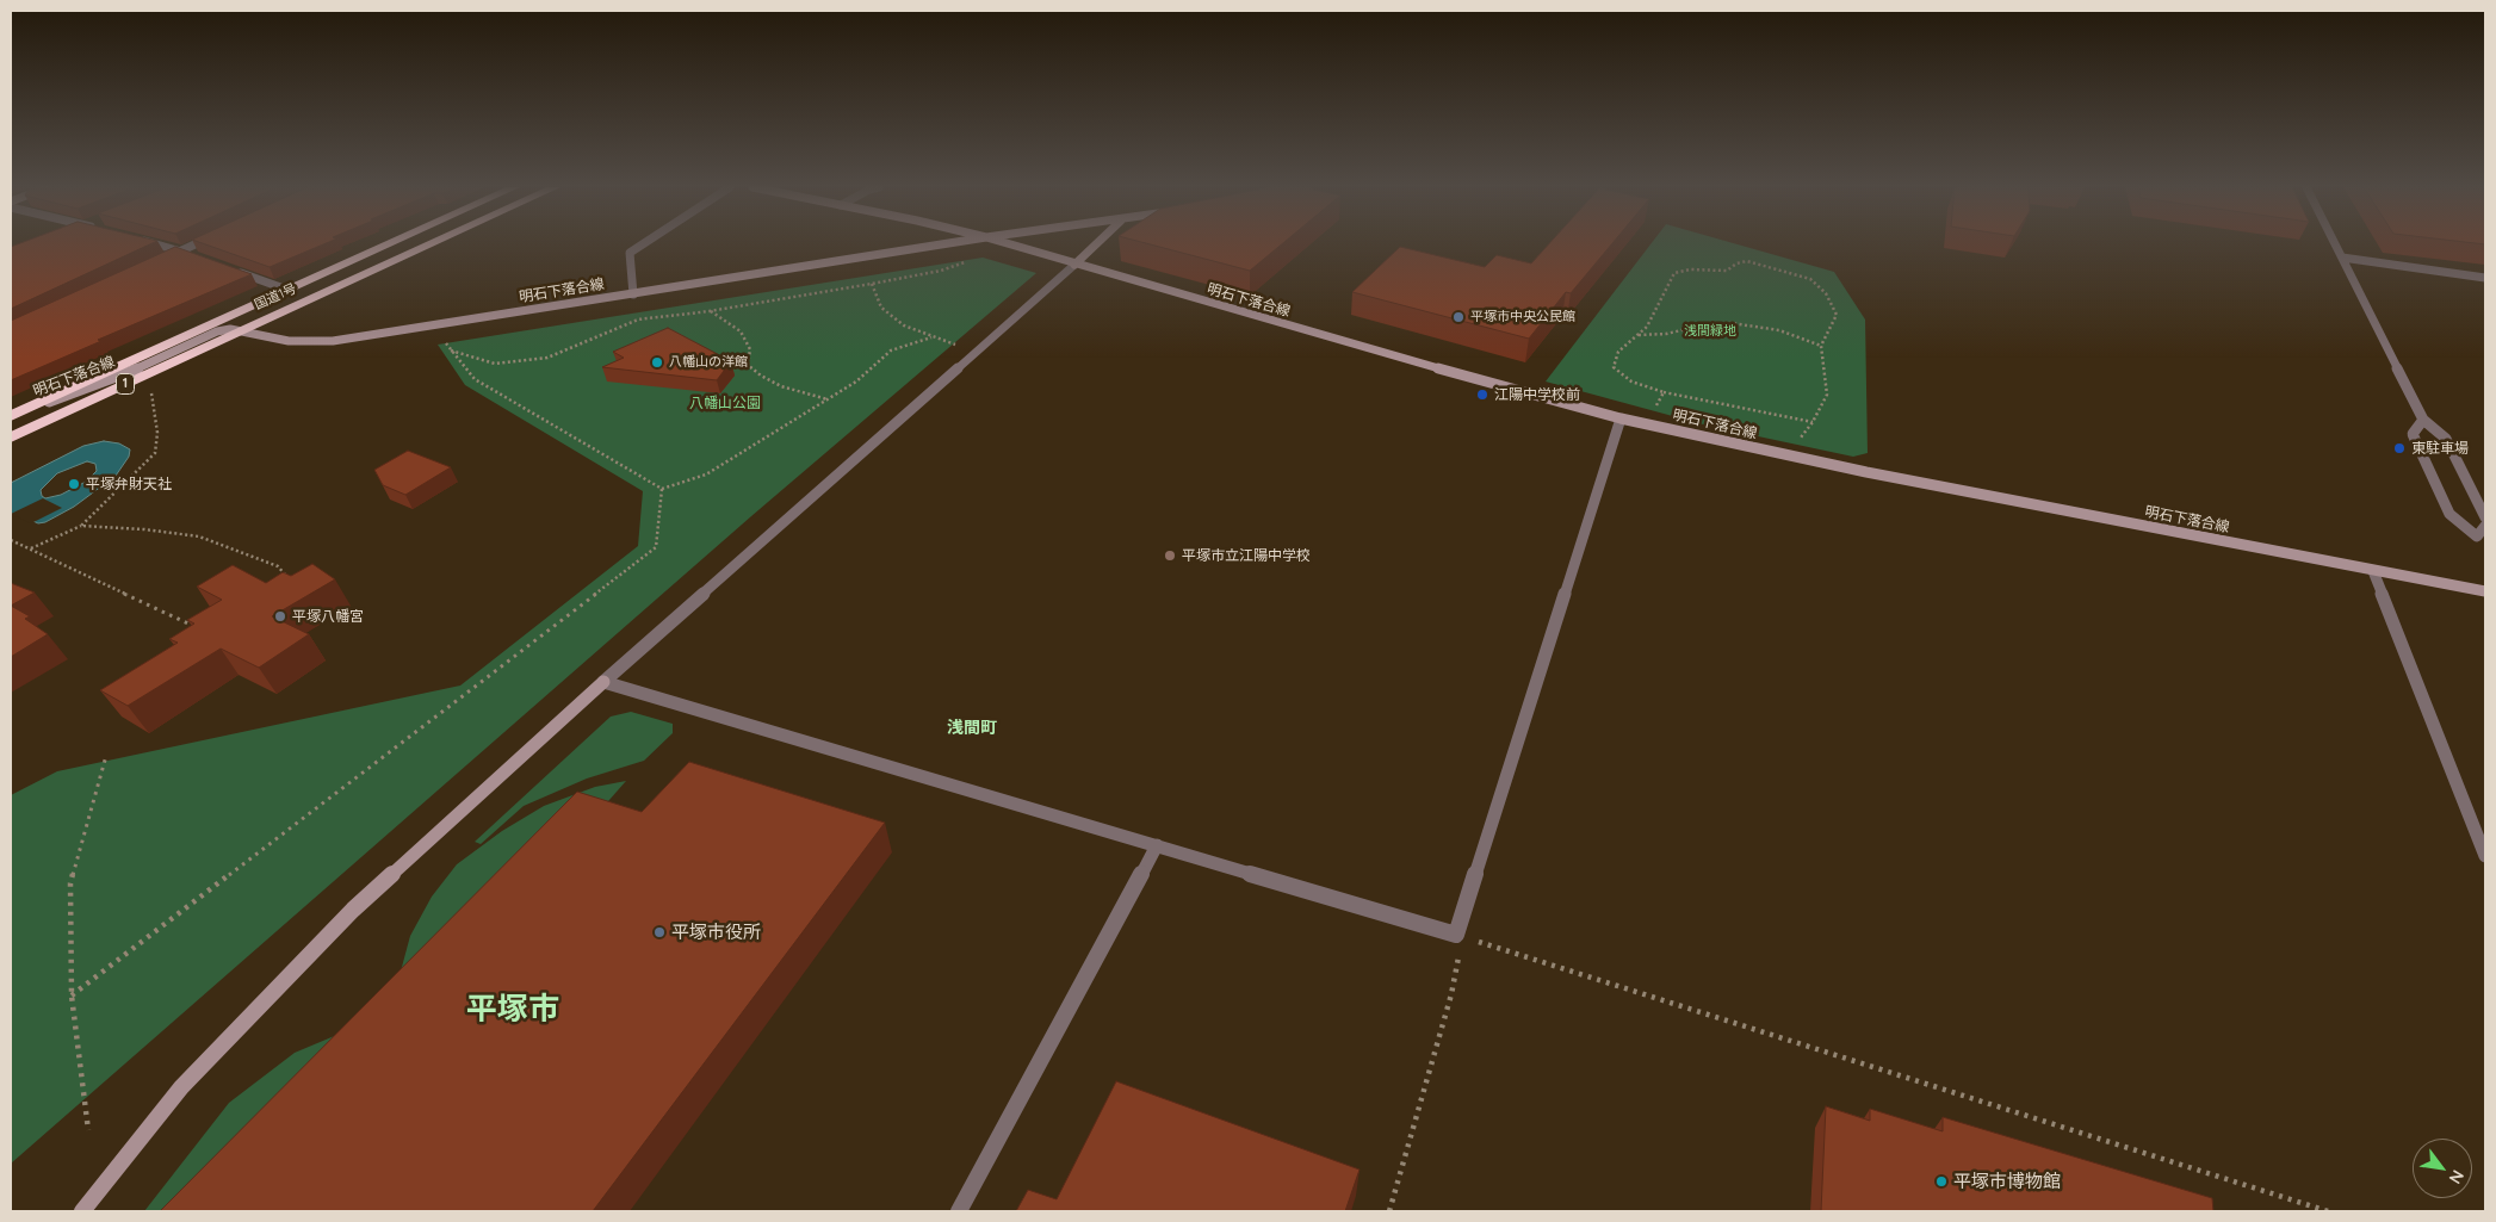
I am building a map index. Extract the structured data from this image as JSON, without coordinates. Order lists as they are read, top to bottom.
{
  "streets": {
    "highway": ["国道1号", "1"],
    "main road": ["明石下落合線"]
  },
  "crossings": [
    ["明石下落合線", "国道1号"]
  ],
  "districts": ["浅間町", "平塚市"],
  "parks": ["浅間緑地", "八幡山公園"],
  "places": [
    "平塚市中央公民館",
    "八幡山の洋館",
    "江陽中学校前",
    "東駐車場",
    "平塚弁財天社",
    "平塚市立江陽中学校",
    "平塚八幡宮",
    "平塚市役所",
    "平塚市博物館"
  ],
  "north": "bottom right"
}
